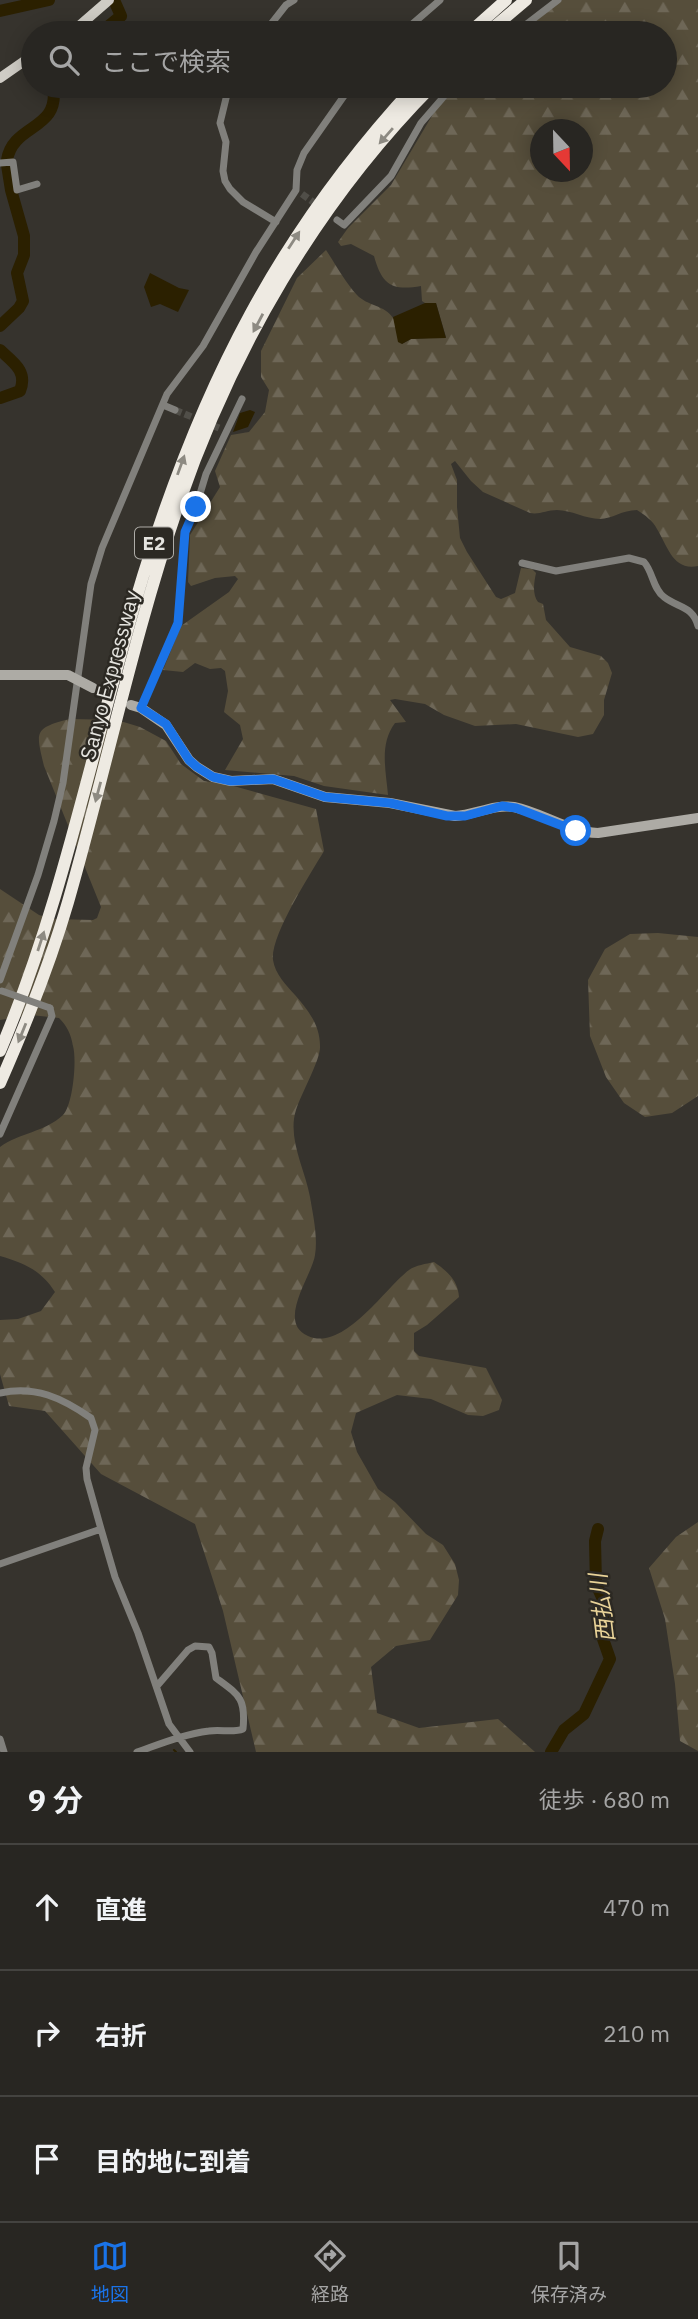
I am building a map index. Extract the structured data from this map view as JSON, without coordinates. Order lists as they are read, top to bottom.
{
  "streets": {
    "highway": ["E2", "Sanyo Expressway"]
  },
  "water": ["西払川"],
  "north": "bottom",
  "page": {
    "search": "ここで検索",
    "heading": ["9 分", "徒歩 · 680 m"],
    "list": [
      ["直進", "470 m"],
      ["右折", "210 m"],
      "目的地に到着"
    ],
    "nav": ["地図", "経路", "保存済み"]
  }
}
